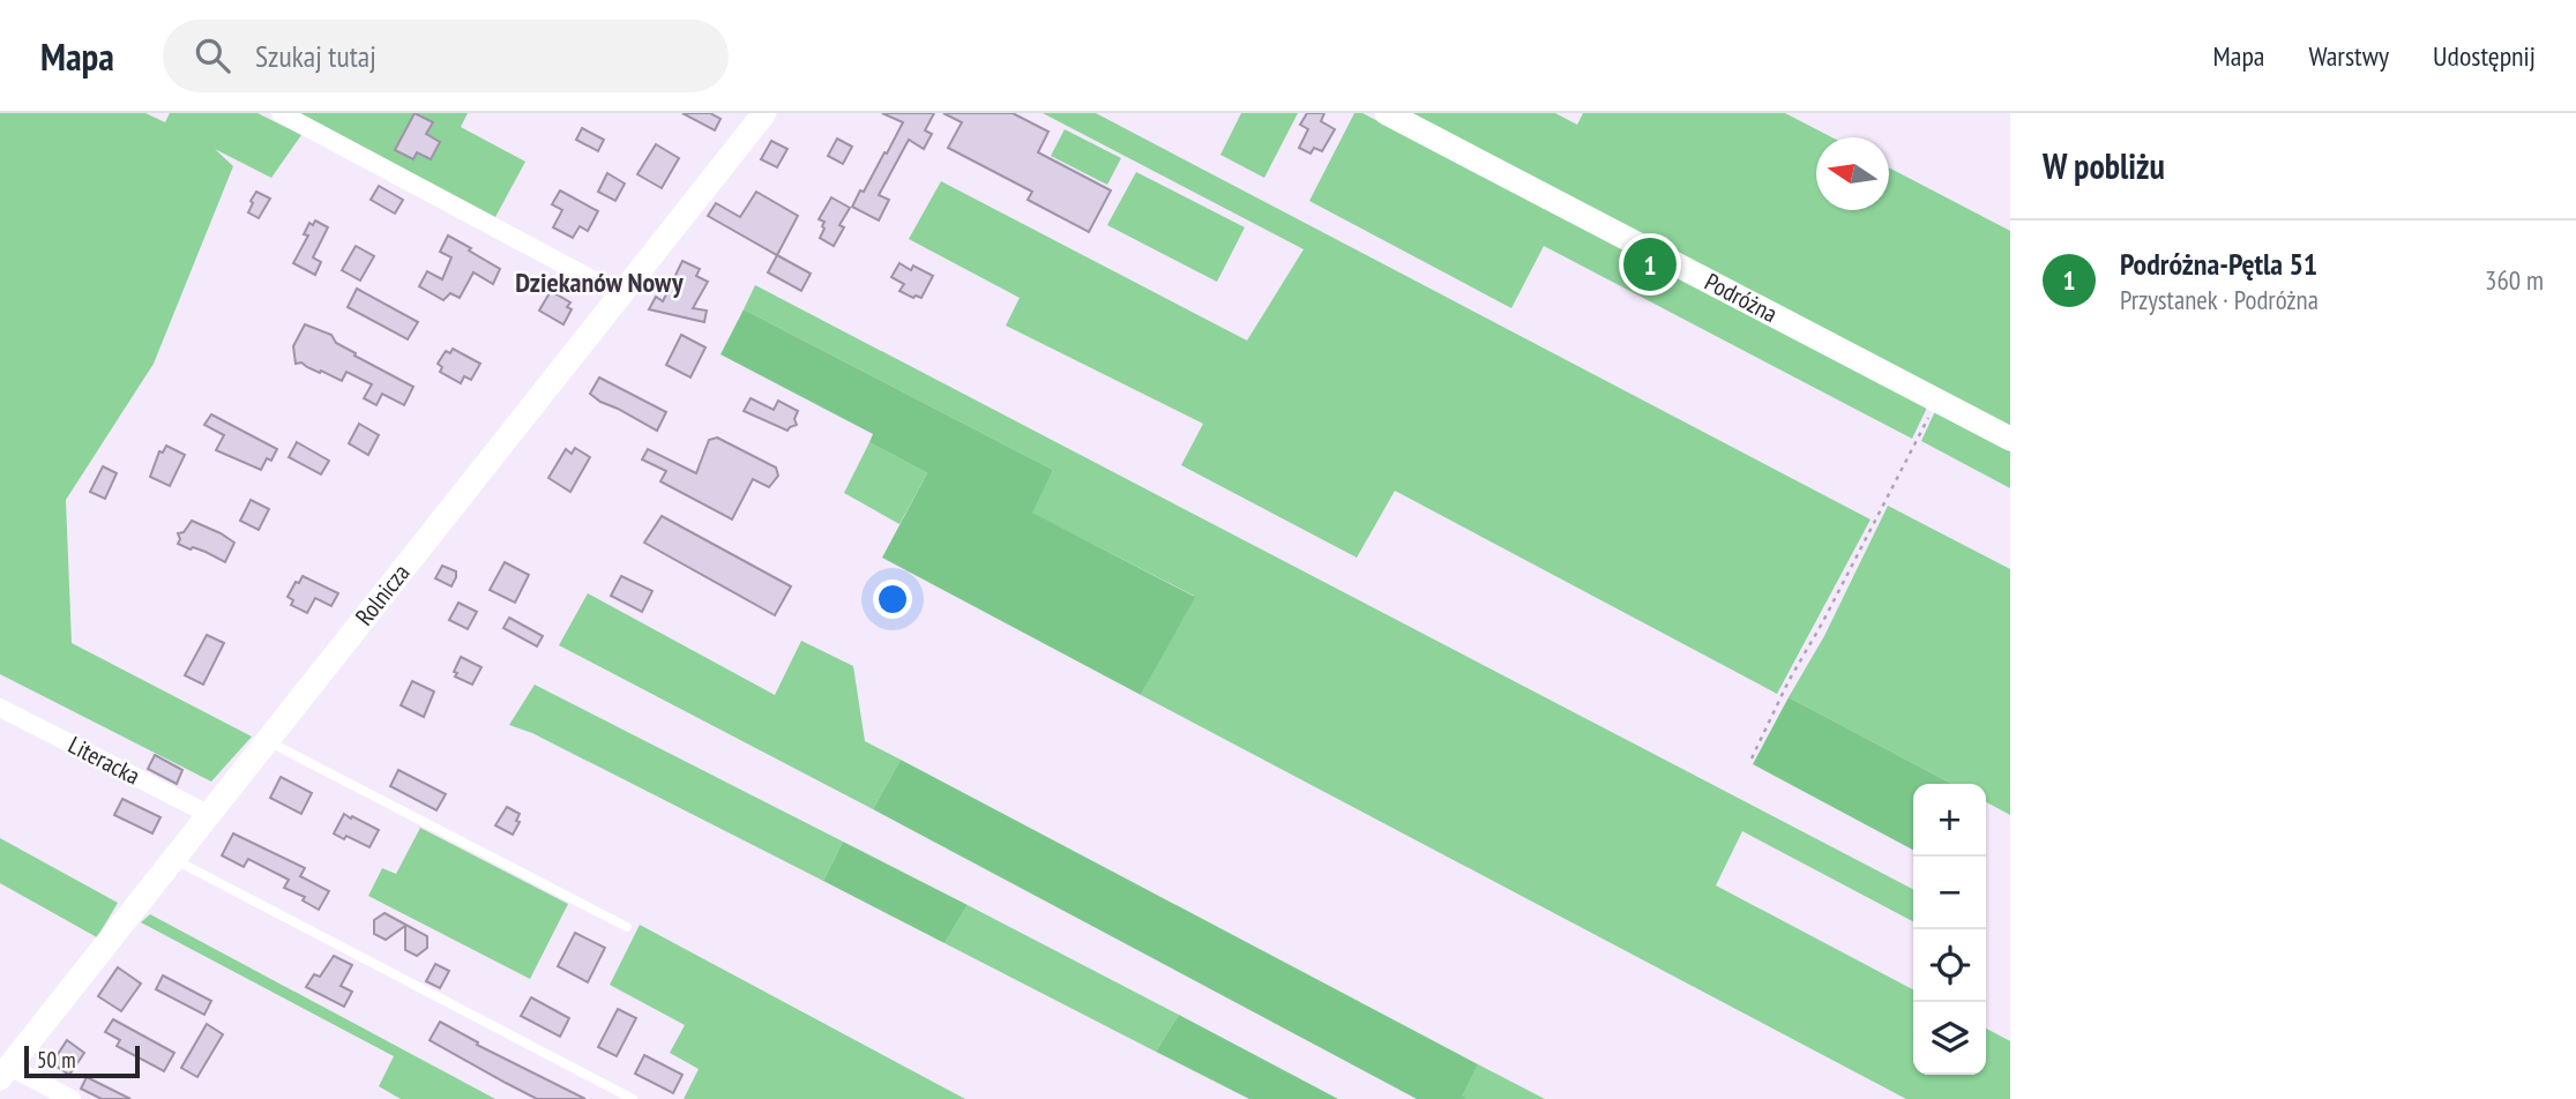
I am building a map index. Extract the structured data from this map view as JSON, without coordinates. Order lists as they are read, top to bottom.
{
  "streets": {
    "street": ["Podróżna", "Rolnicza", "Literacka"]
  },
  "crossings": [
    ["Rolnicza", "Literacka"]
  ],
  "districts": ["Dziekanów Nowy"],
  "scale_bar": "50 m",
  "north": "left",
  "page": {
    "header": "Mapa",
    "search": "Szukaj tutaj",
    "nav": ["Mapa", "Warstwy", "Udostępnij"],
    "heading": "W pobliżu",
    "list": [
      {
        "mark": "1",
        "name": "Podróżna-Pętla 51",
        "note": "Przystanek · Podróżna",
        "value": "360 m"
      }
    ],
    "pins": "1",
    "map_buttons": ["+", "−"],
    "scale": "50 m"
  }
}
